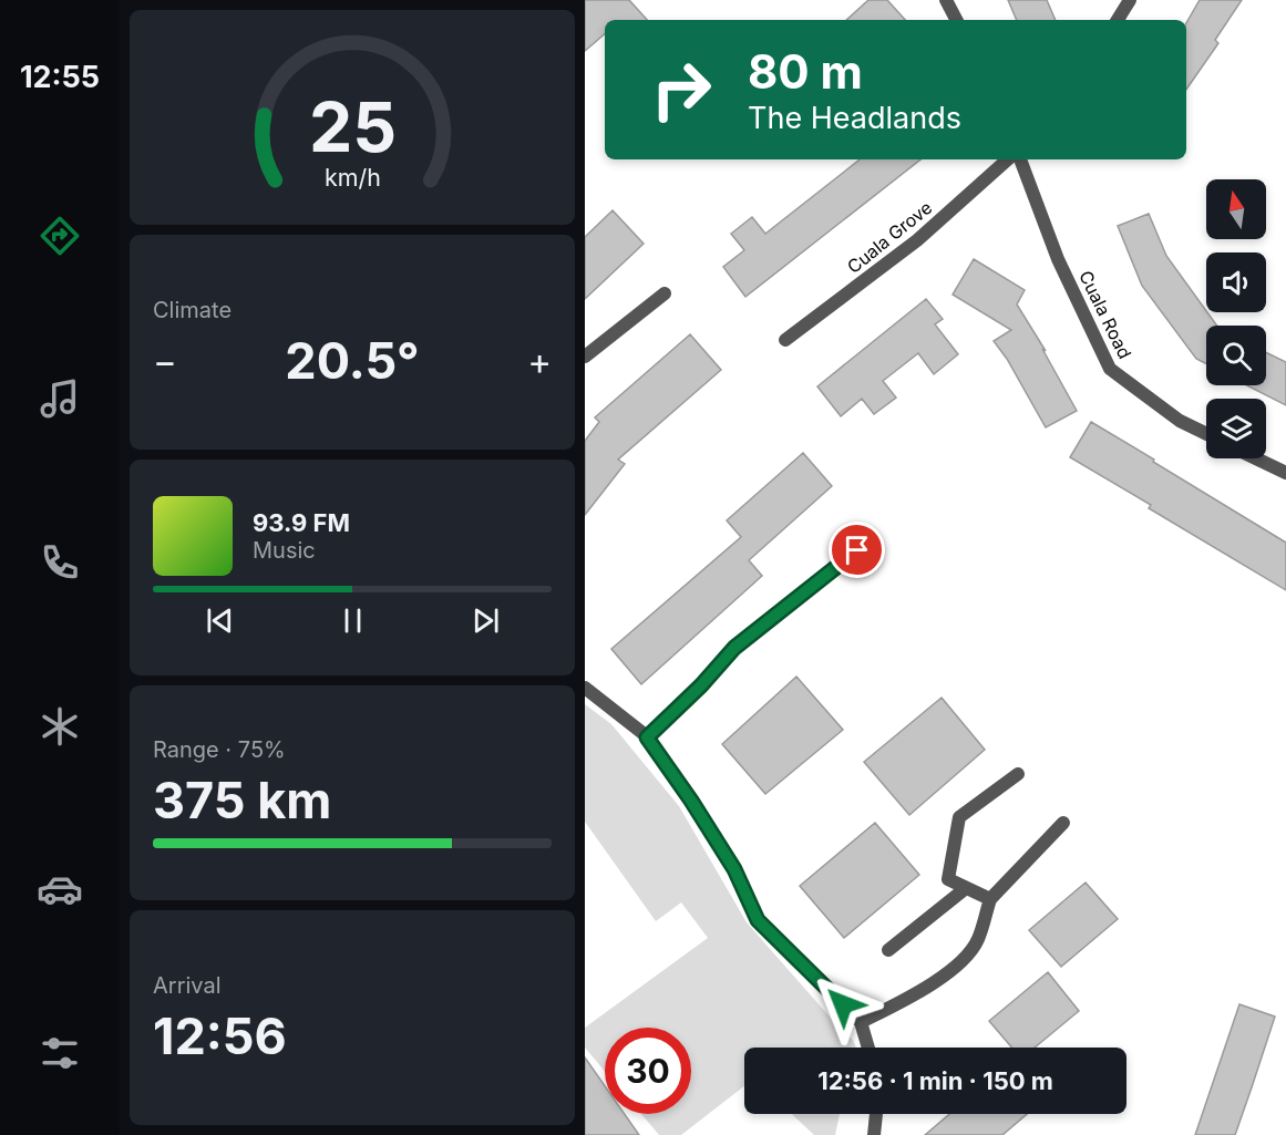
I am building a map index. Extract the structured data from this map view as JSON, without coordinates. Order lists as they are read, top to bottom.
{
  "streets": {
    "street": ["Cuala Grove", "Cuala Road"]
  },
  "north": "top",
  "page": {
    "tabs": "12:55",
    "turn": ["80 m", "The Headlands"],
    "tile": [
      "Climate",
      ["Range · 75%", "375 km"],
      ["Arrival", "12:56"]
    ],
    "heat": ["−", "20.5°", "+"],
    "song": ["93.9 FM", "Music"],
    "limit": "30",
    "trip": "12:56 · 1 min · 150 m",
    "gauge": ["25", "km/h"]
  }
}
